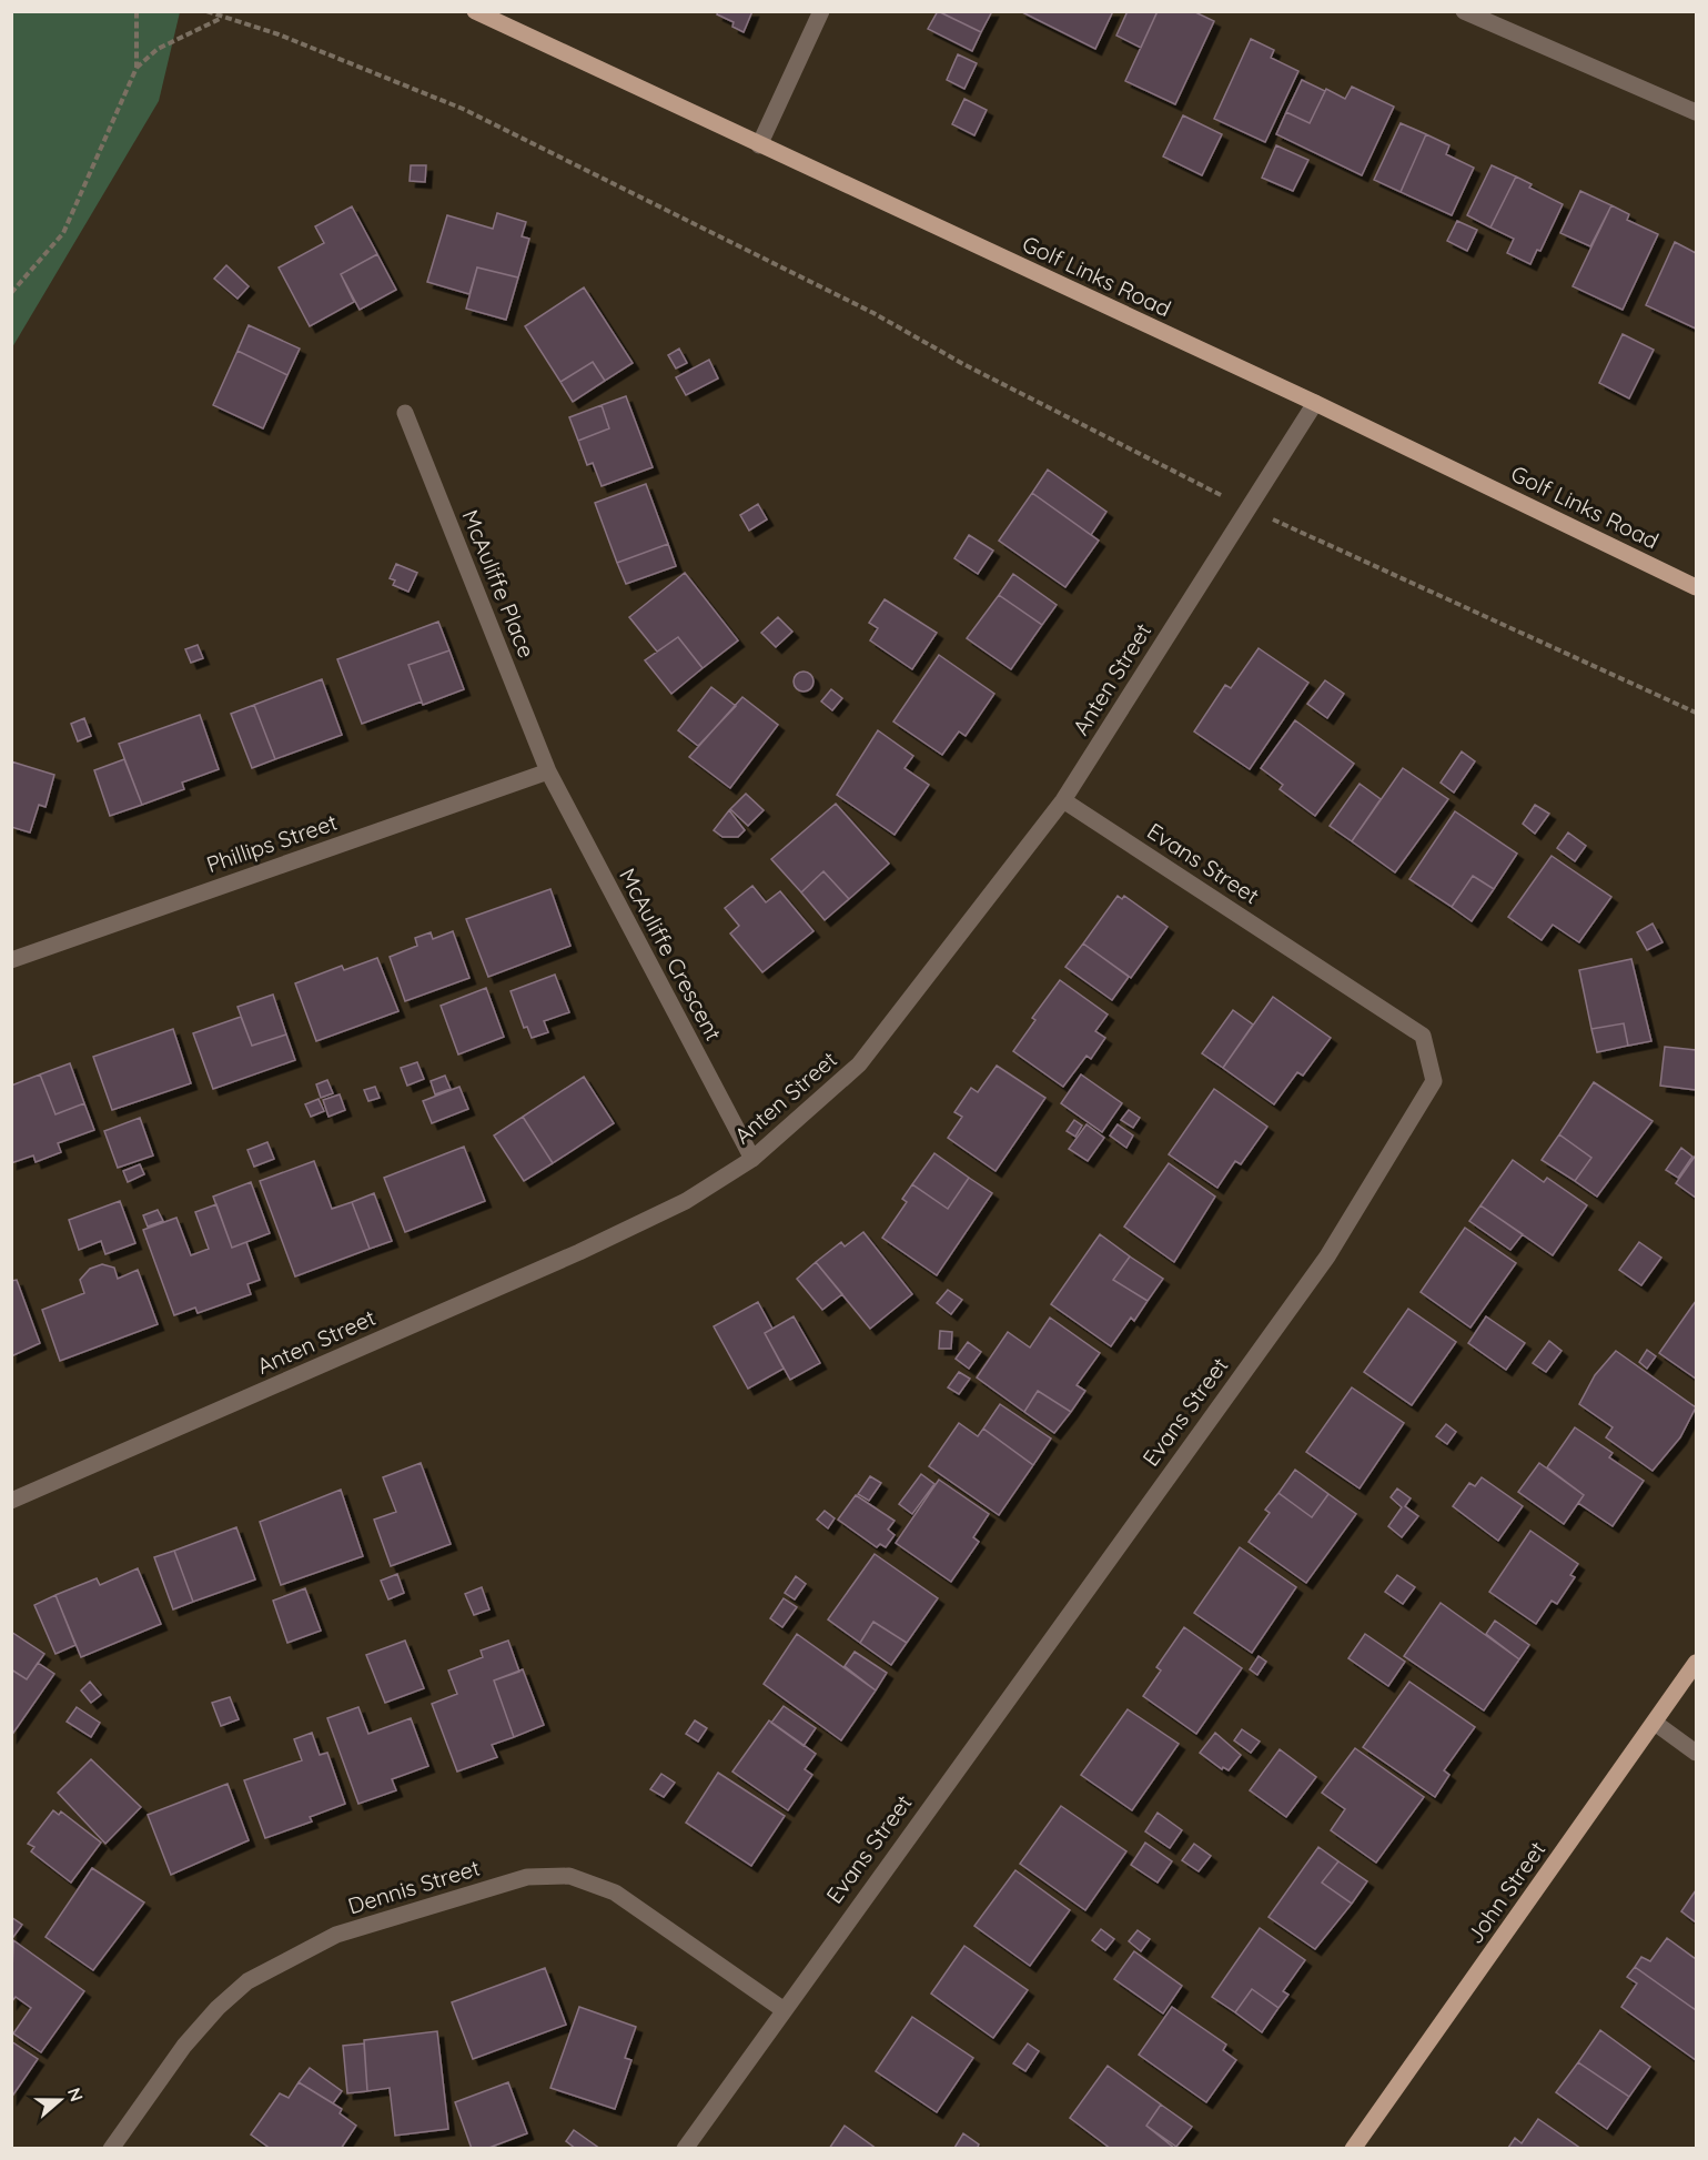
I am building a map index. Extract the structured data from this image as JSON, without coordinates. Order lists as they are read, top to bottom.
{
  "streets": {
    "main road": ["Golf Links Road", "John Street"],
    "street": [
      "McAuliffe Place",
      "Anten Street",
      "Phillips Street",
      "Evans Street",
      "McAuliffe Crescent",
      "Dennis Street"
    ]
  },
  "crossings": [
    ["Golf Links Road", "Anten Street"],
    ["McAuliffe Place", "Phillips Street"],
    ["McAuliffe Place", "McAuliffe Crescent"],
    ["Anten Street", "Evans Street"],
    ["Anten Street", "McAuliffe Crescent"],
    ["Phillips Street", "McAuliffe Crescent"],
    ["Evans Street", "Dennis Street"]
  ],
  "north": "right"
}
